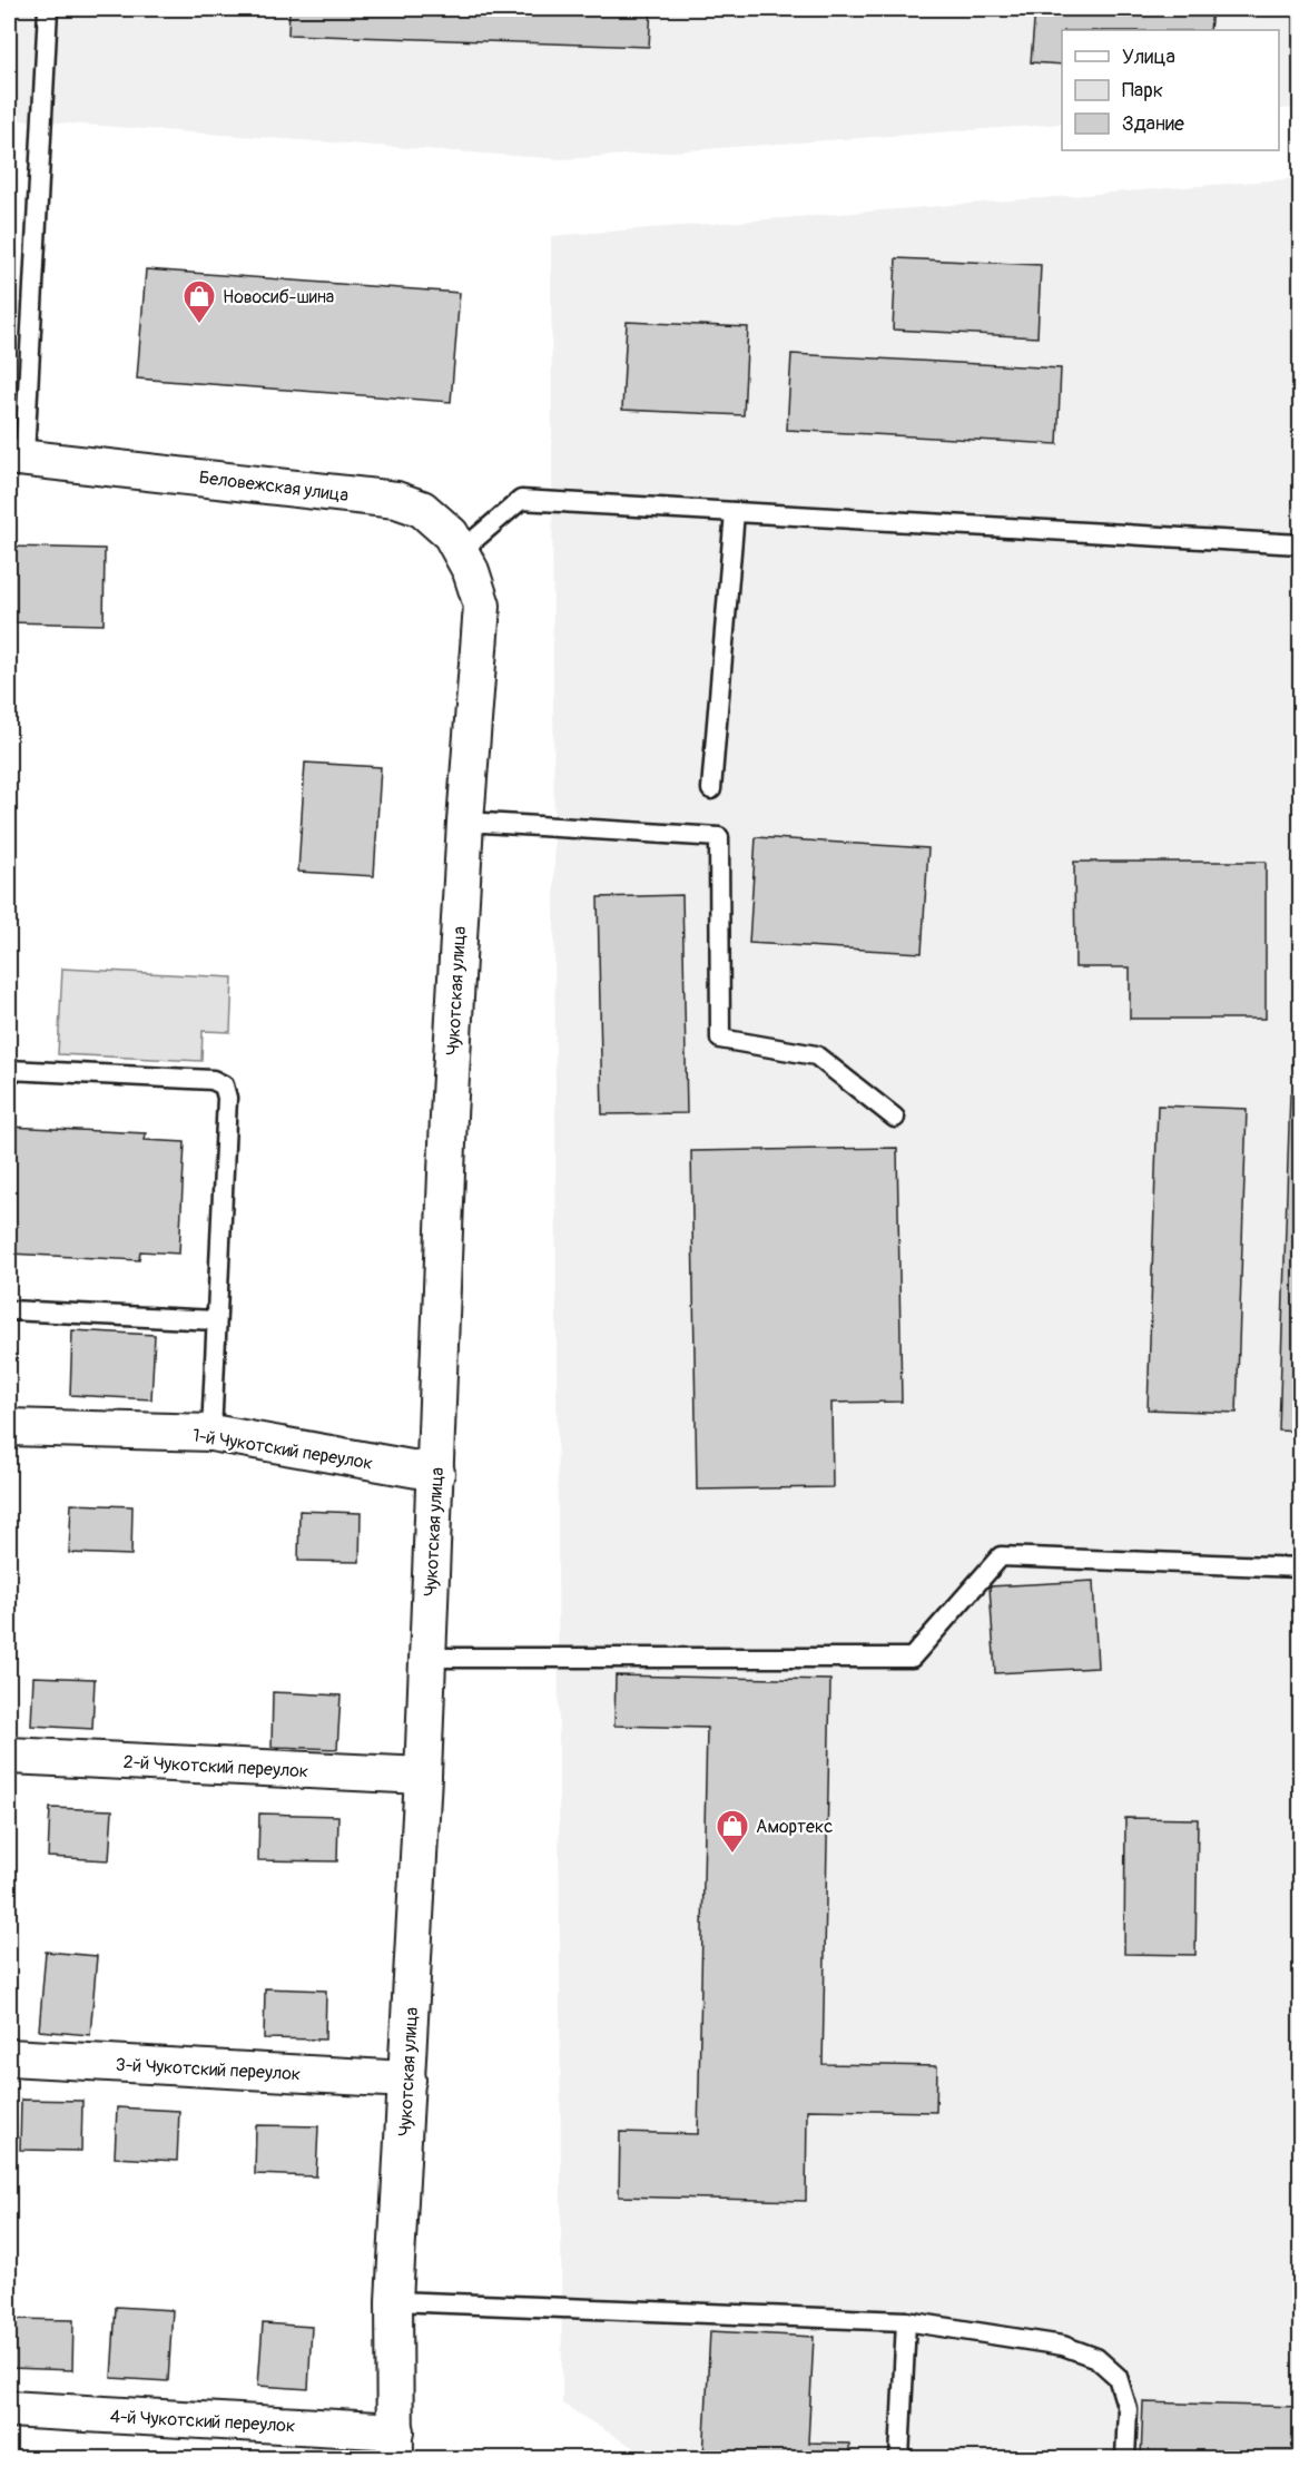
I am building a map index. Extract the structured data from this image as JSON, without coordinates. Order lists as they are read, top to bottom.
{
  "streets": {
    "street": [
      "Беловежская улица",
      "Чукотская улица",
      "1-й Чукотский переулок",
      "2-й Чукотский переулок",
      "3-й Чукотский переулок",
      "4-й Чукотский переулок"
    ]
  },
  "crossings": [
    ["Беловежская улица", "Чукотская улица"],
    ["Чукотская улица", "1-й Чукотский переулок"],
    ["Чукотская улица", "2-й Чукотский переулок"],
    ["Чукотская улица", "3-й Чукотский переулок"],
    ["Чукотская улица", "4-й Чукотский переулок"]
  ],
  "places": {
    "shop": ["Новосиб-шина", "Амортекс"]
  },
  "legend": ["Улица", "Парк", "Здание"]
}
